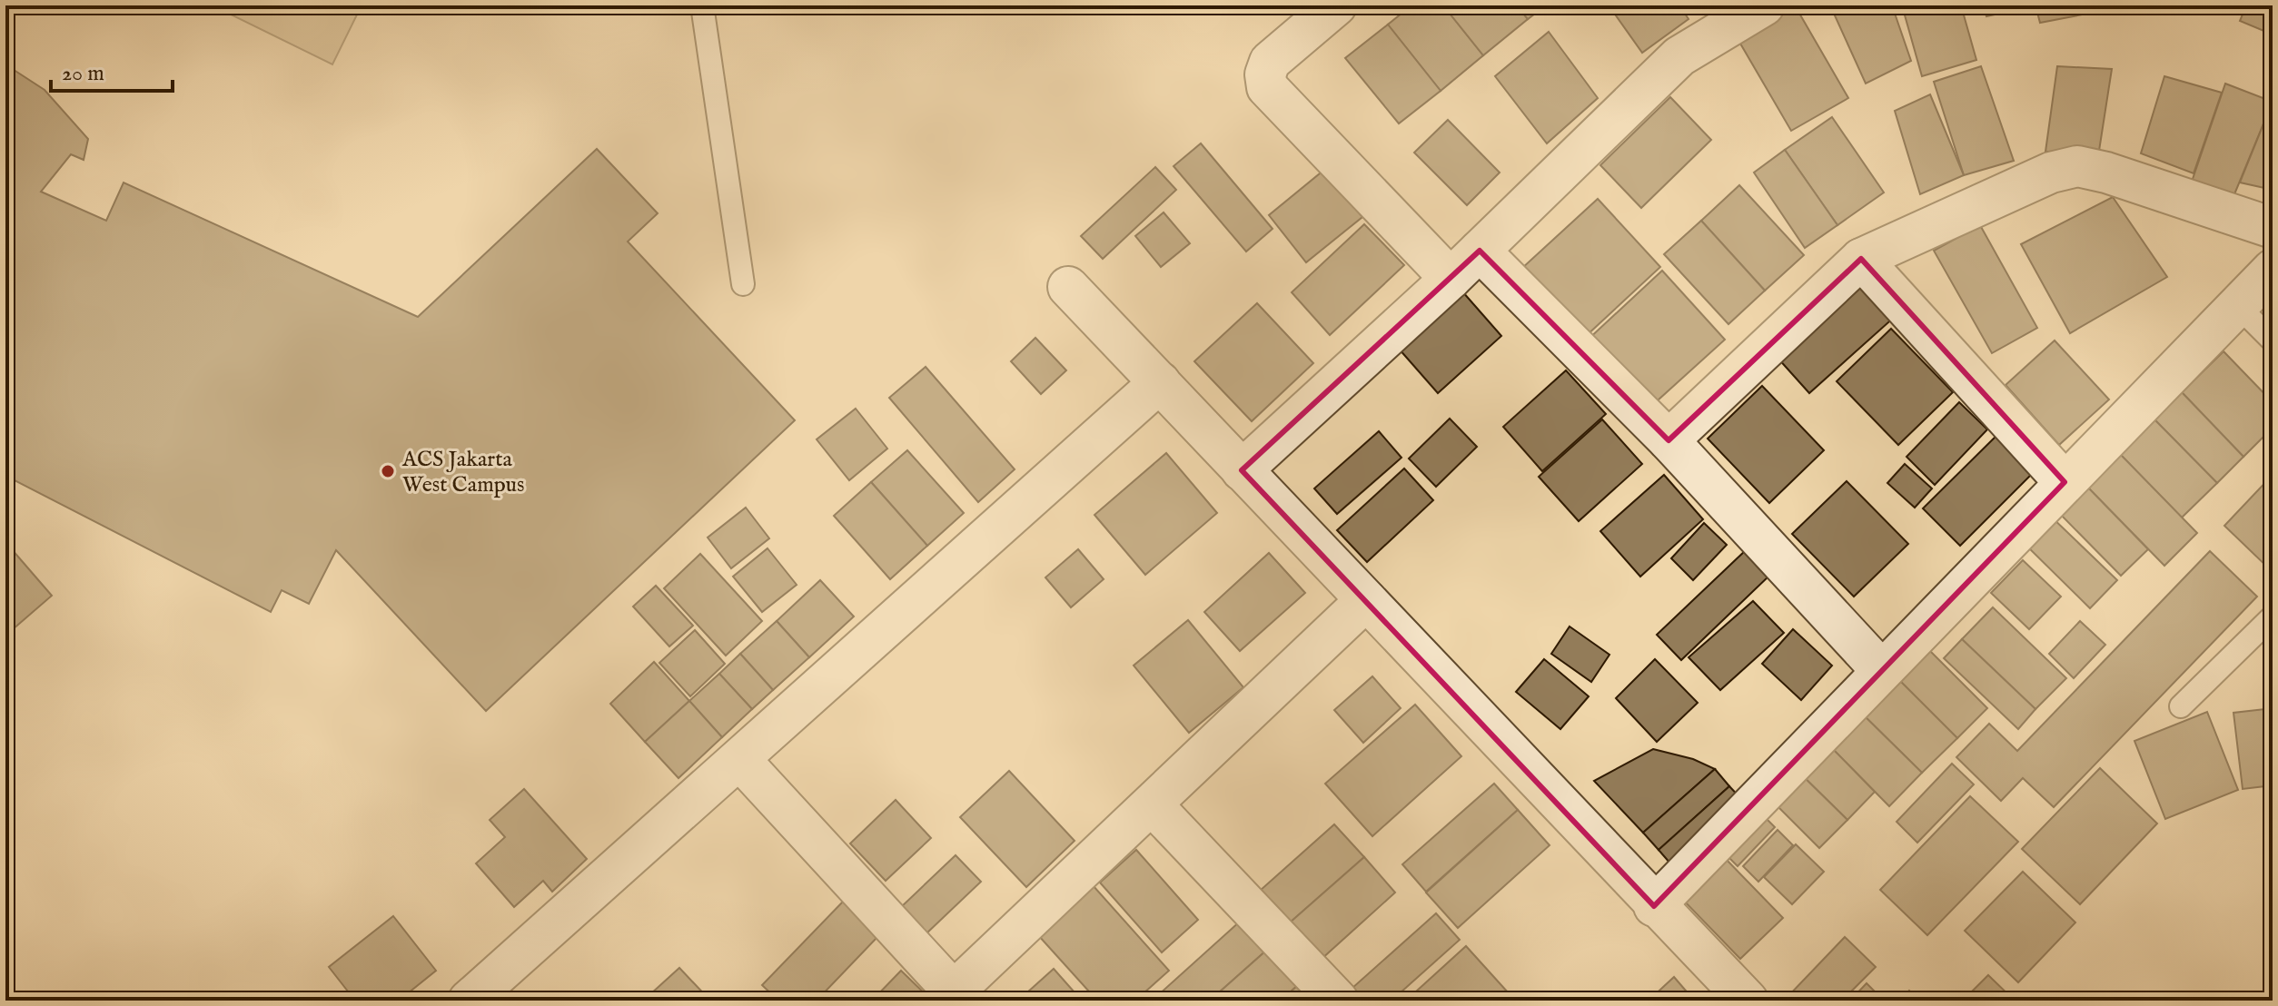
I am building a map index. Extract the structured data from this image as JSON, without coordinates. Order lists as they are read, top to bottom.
{
  "places": ["ACS Jakarta West Campus"],
  "scale_bar": "20 m"
}
